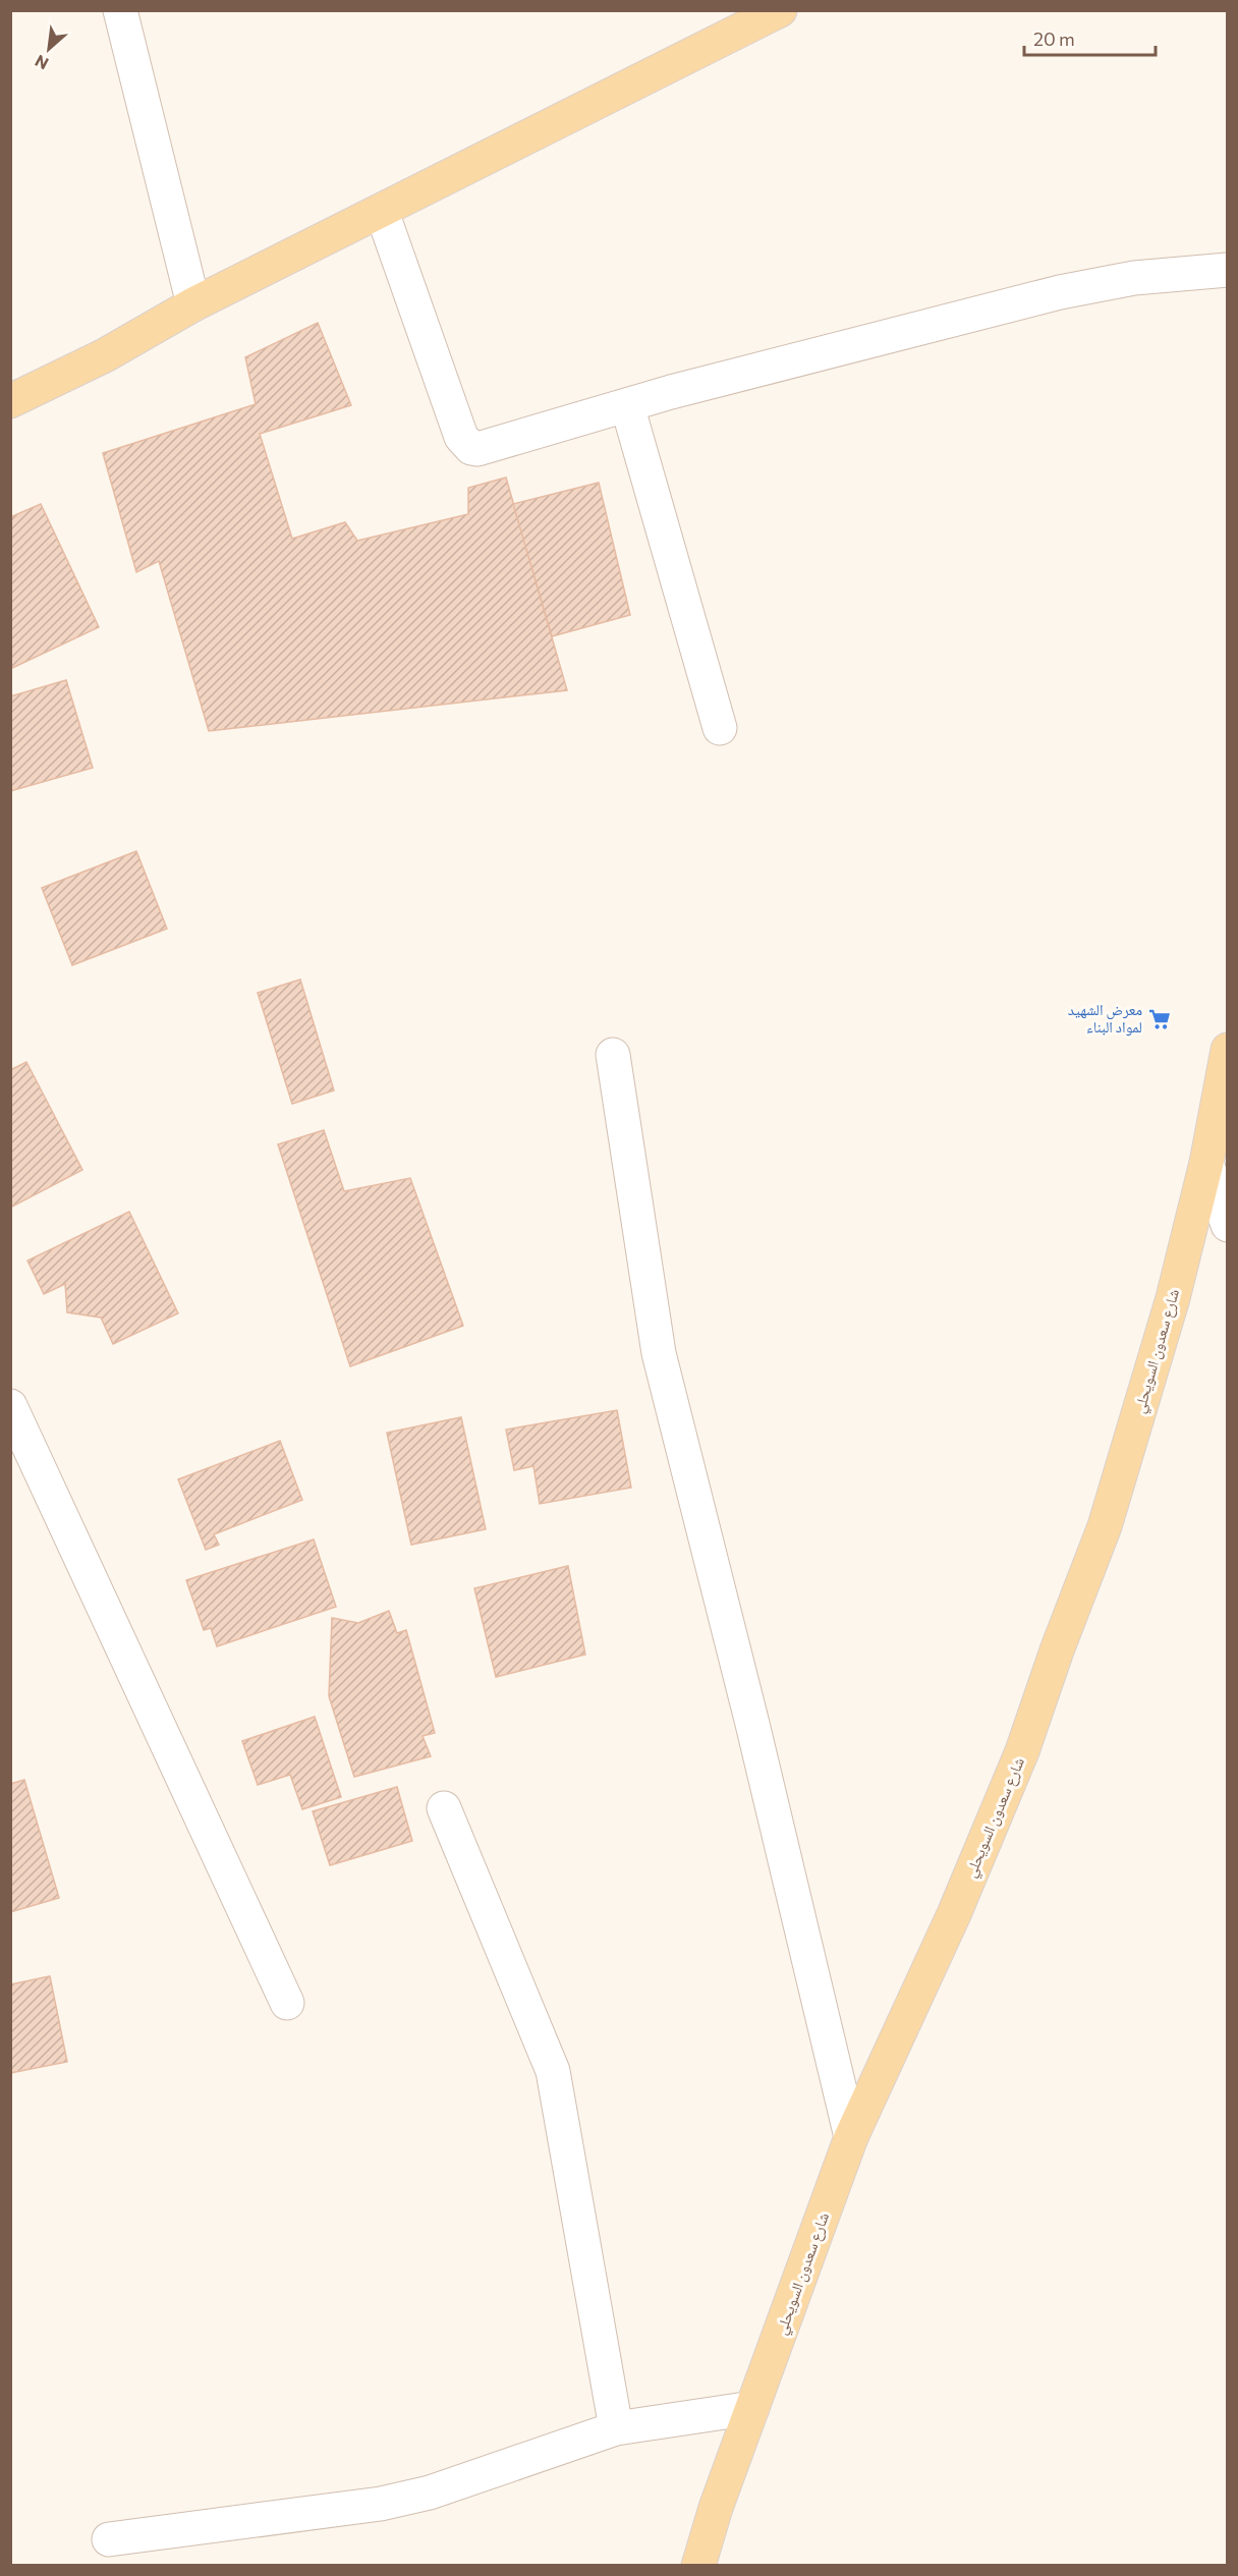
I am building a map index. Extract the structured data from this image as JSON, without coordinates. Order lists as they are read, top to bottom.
{
  "streets": {
    "main road": ["شارع سعدون السويحلي"]
  },
  "places": {
    "supermarket": ["معرض الشهيد لمواد البناء"]
  },
  "scale_bar": "20 m",
  "north": "bottom left"
}
